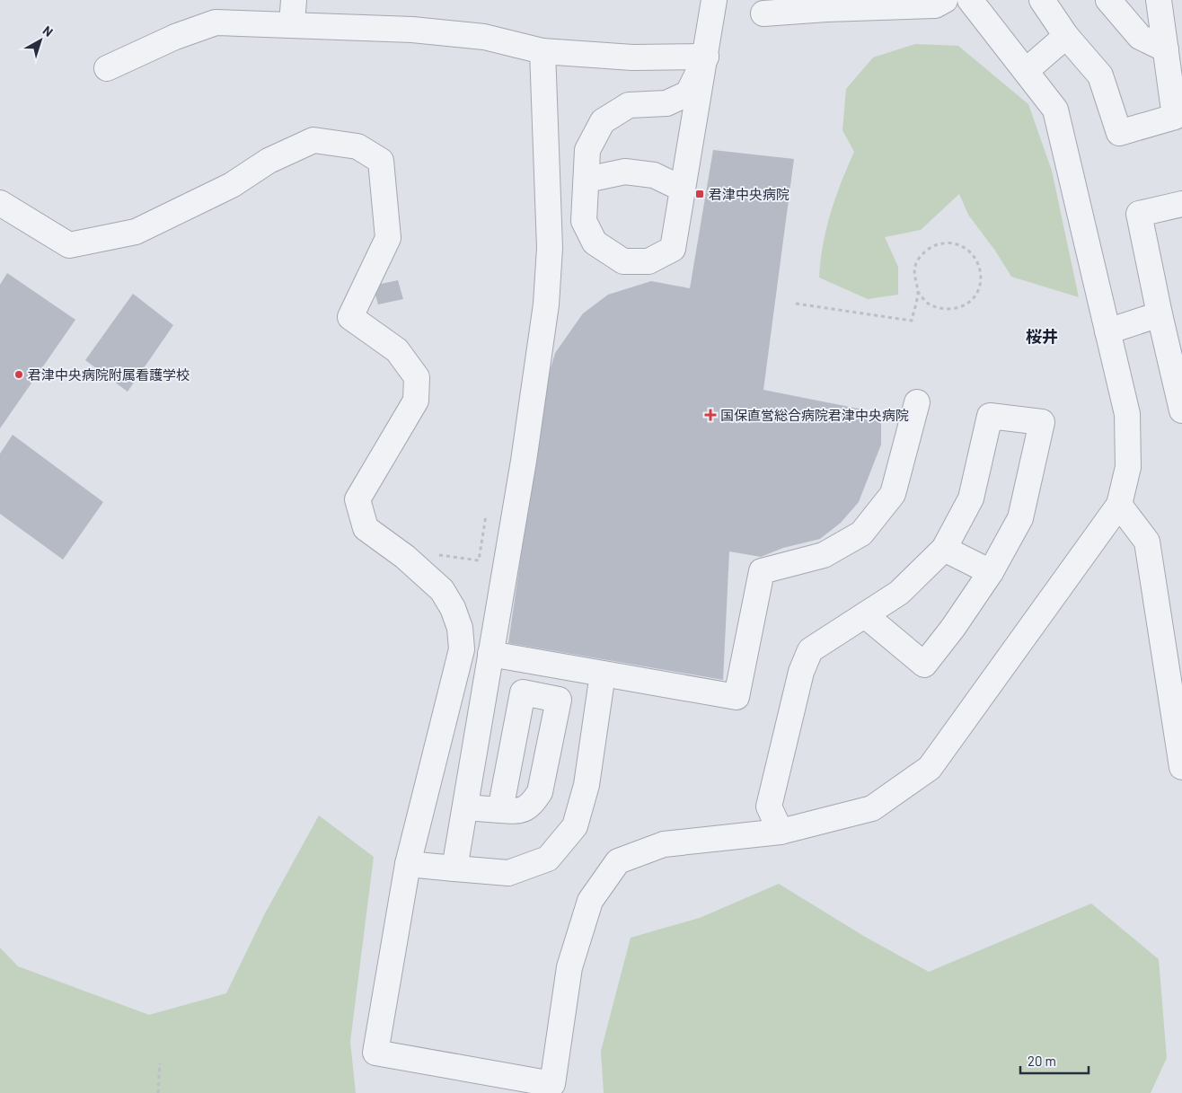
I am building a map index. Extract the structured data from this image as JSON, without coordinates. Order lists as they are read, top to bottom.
{
  "districts": ["桜井"],
  "places": {
    "transit": ["君津中央病院"],
    "other": ["君津中央病院附属看護学校"],
    "health": ["国保直営総合病院君津中央病院"]
  },
  "scale_bar": "20 m",
  "north": "top right"
}
